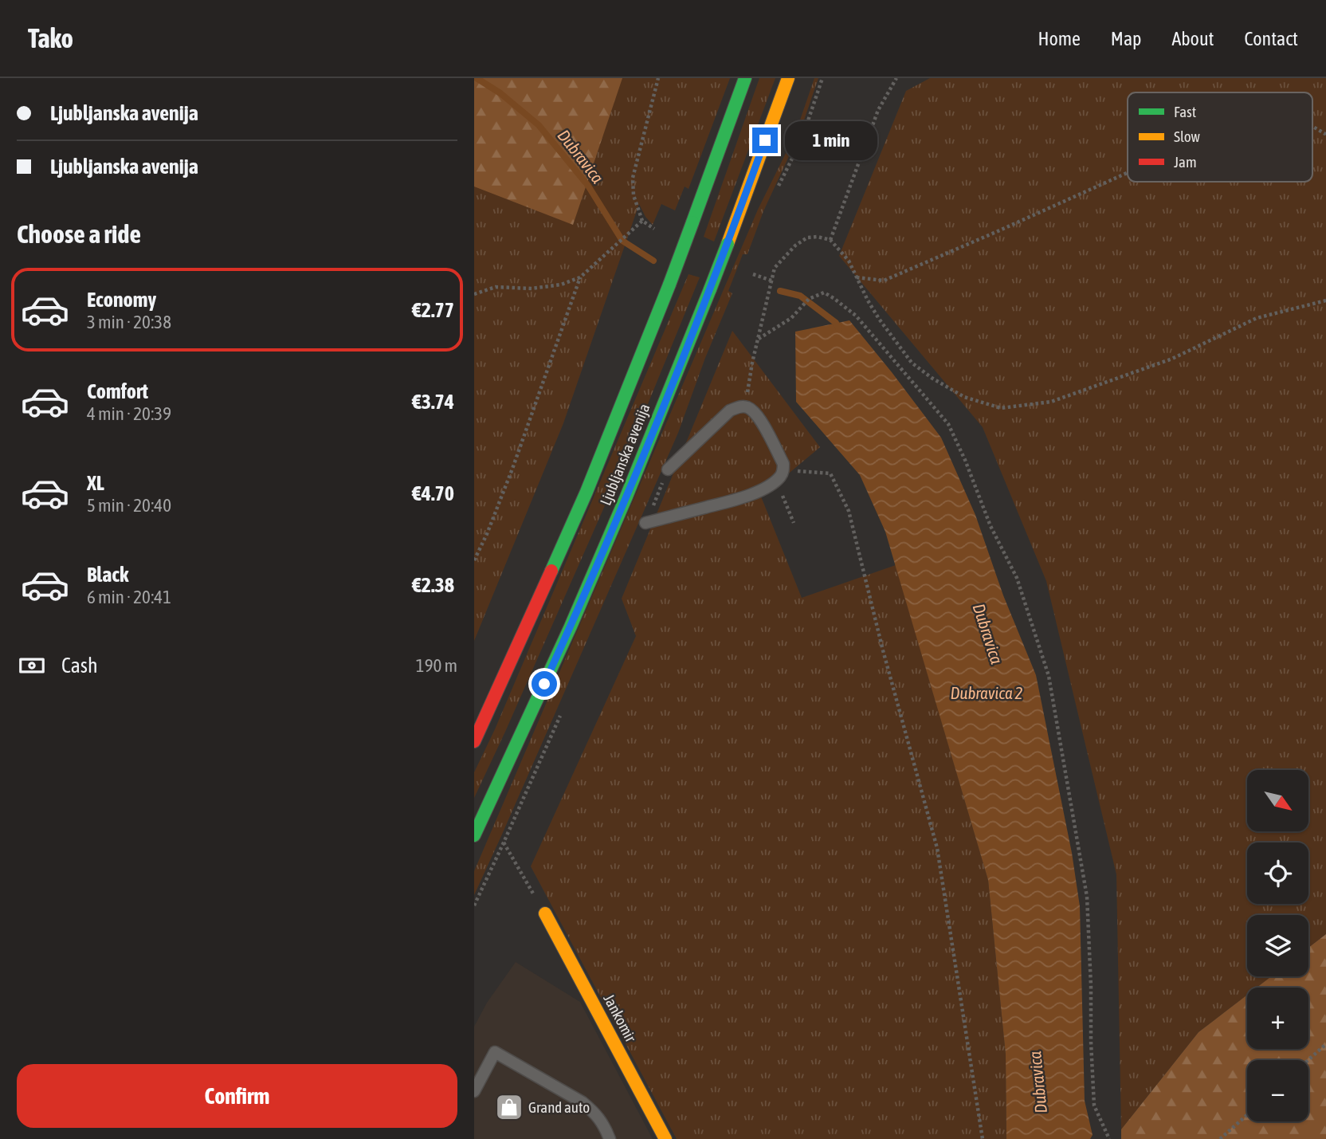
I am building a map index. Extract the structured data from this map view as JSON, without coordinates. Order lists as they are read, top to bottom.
{
  "streets": {
    "main road": ["Ljubljanska avenija", "Jankomir"]
  },
  "water": ["Dubravica", "Dubravica 2"],
  "places": {
    "shop": ["Grand auto"]
  },
  "legend": ["Fast", "Slow", "Jam"],
  "north": "bottom right",
  "page": {
    "header": "Tako",
    "nav": [
      "Home",
      "Map",
      "About",
      "Contact"
    ],
    "banner": ["Ljubljanska avenija", "Ljubljanska avenija"],
    "bubble": "1 min",
    "heading": "Choose a ride",
    "list": [
      {
        "name": "Economy",
        "note": "3 min · 20:38",
        "value": "€2.77"
      },
      {
        "name": "Comfort",
        "note": "4 min · 20:39",
        "value": "€3.74"
      },
      {
        "name": "XL",
        "note": "5 min · 20:40",
        "value": "€4.70"
      },
      {
        "name": "Black",
        "note": "6 min · 20:41",
        "value": "€2.38"
      }
    ],
    "pay": ["Cash", "190 m"],
    "map_buttons": ["+", "−"],
    "buttons": "Confirm"
  }
}
